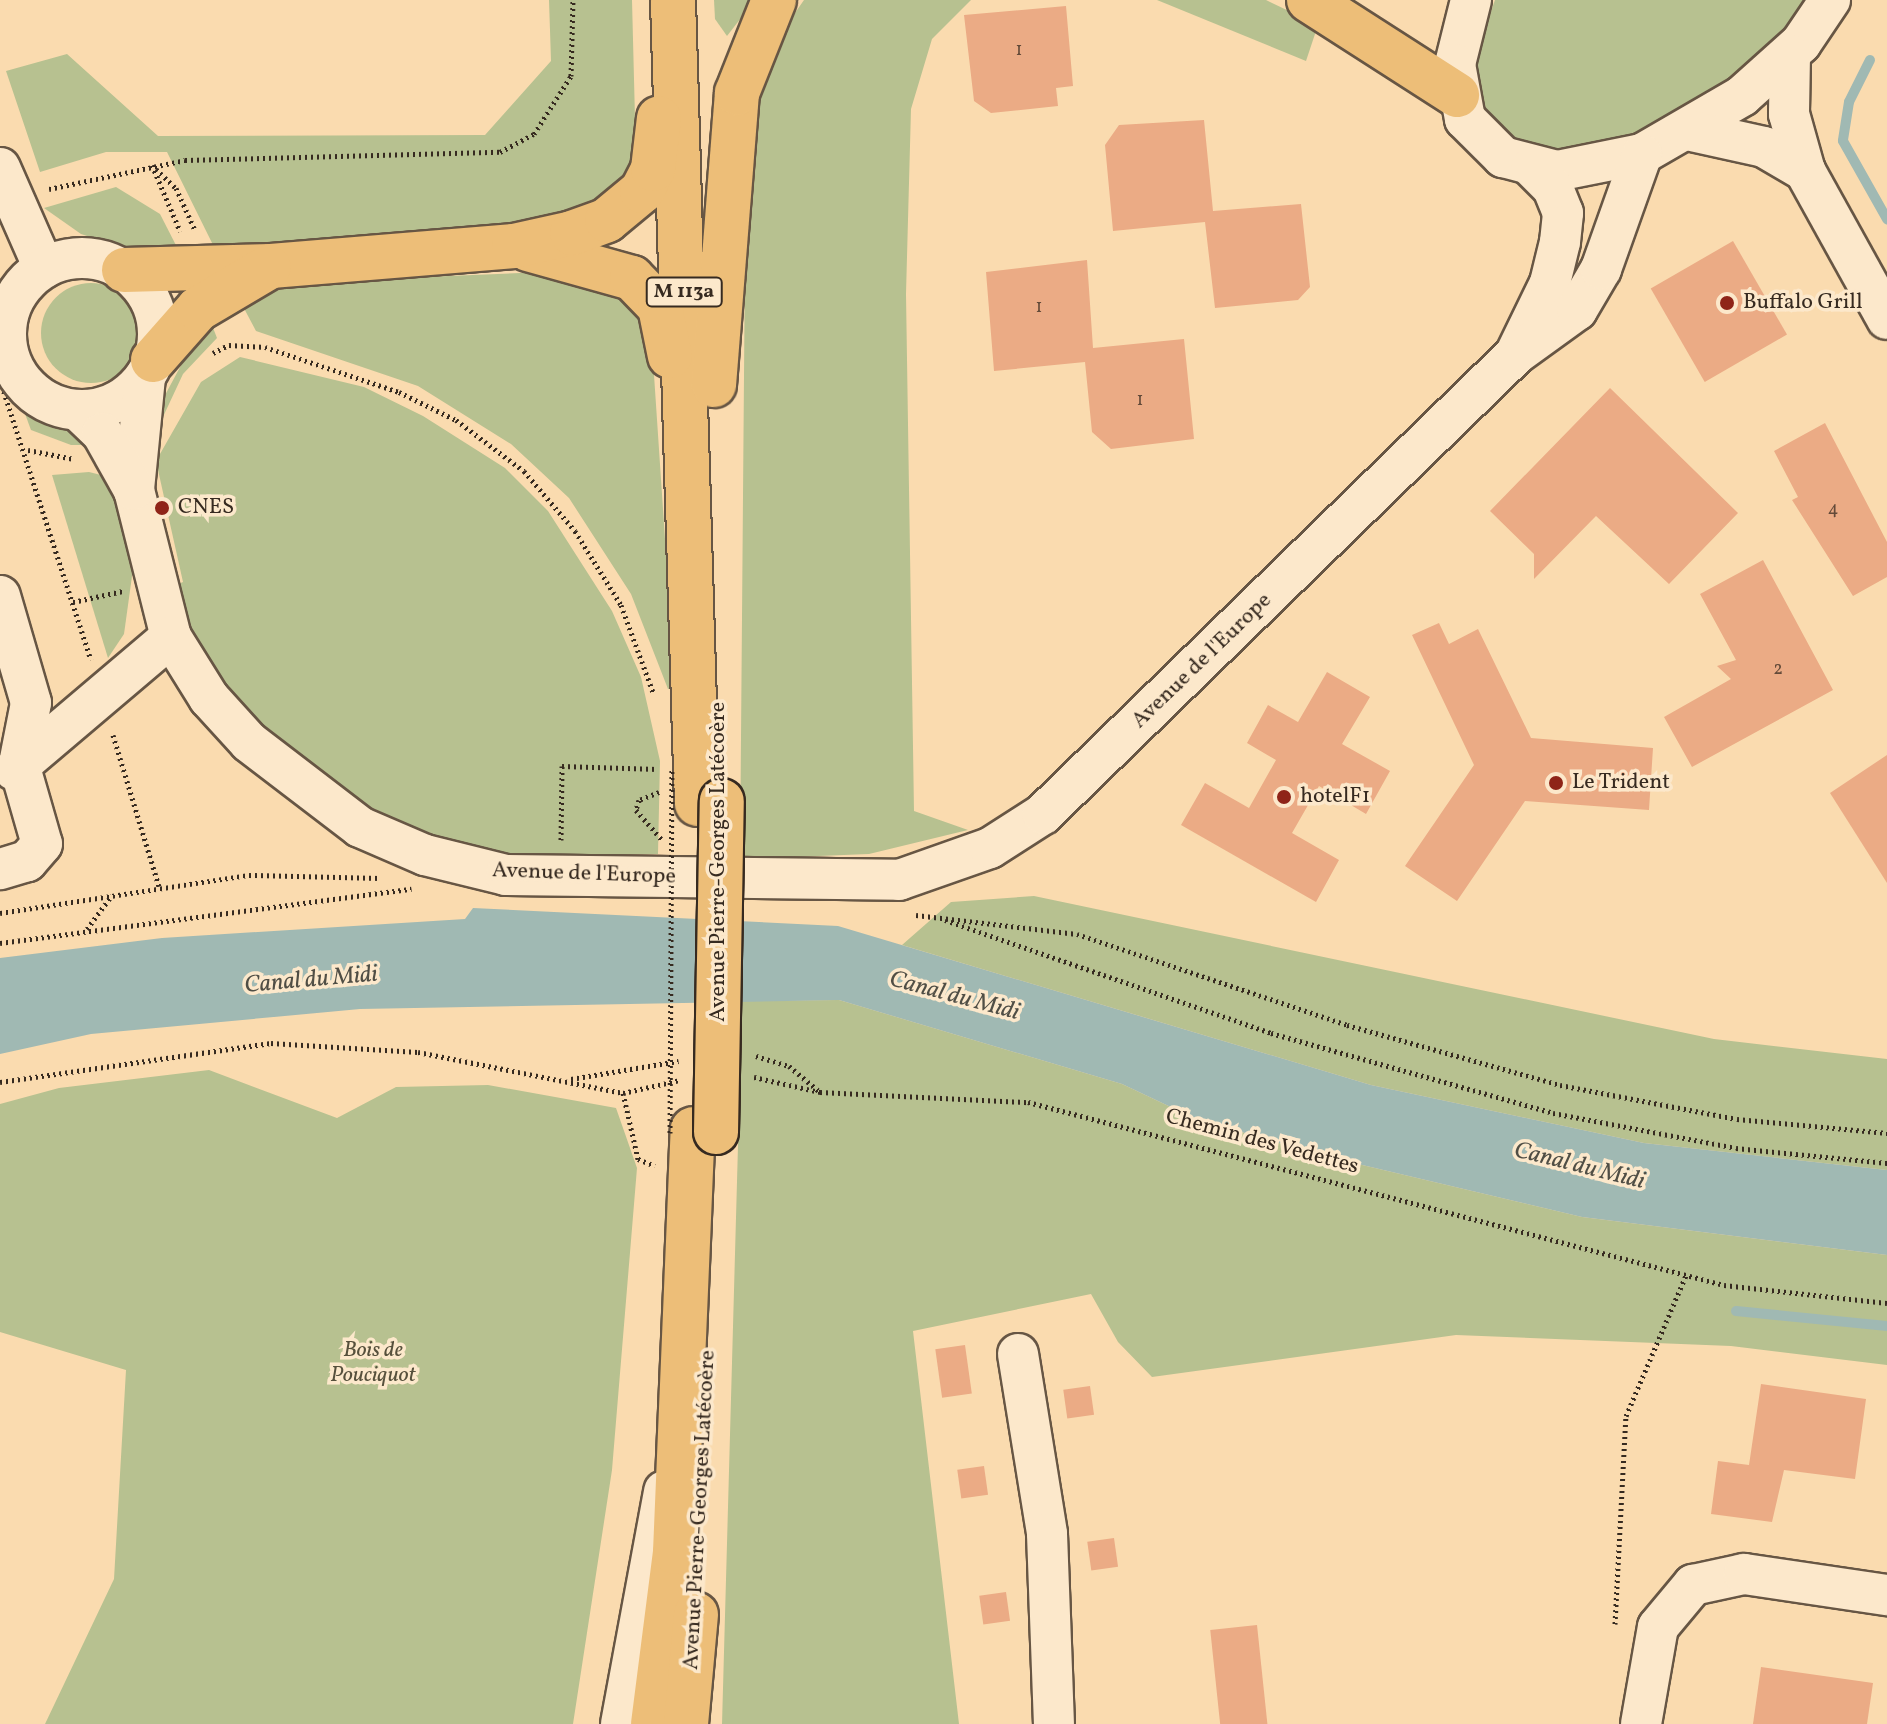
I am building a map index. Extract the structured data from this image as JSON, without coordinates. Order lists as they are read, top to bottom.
{
  "streets": {
    "main road": ["M 113a", "Avenue Pierre-Georges Latécoère"],
    "street": ["Avenue de l'Europe"],
    "path": ["Chemin des Vedettes"]
  },
  "water": ["Canal du Midi"],
  "parks": ["Bois de Pouciquot"],
  "places": [
    "Buffalo Grill",
    "CNES",
    "Le Trident",
    "hotelF1"
  ],
  "house_numbers": [
    "1",
    "1",
    "1",
    "4",
    "2"
  ]
}
